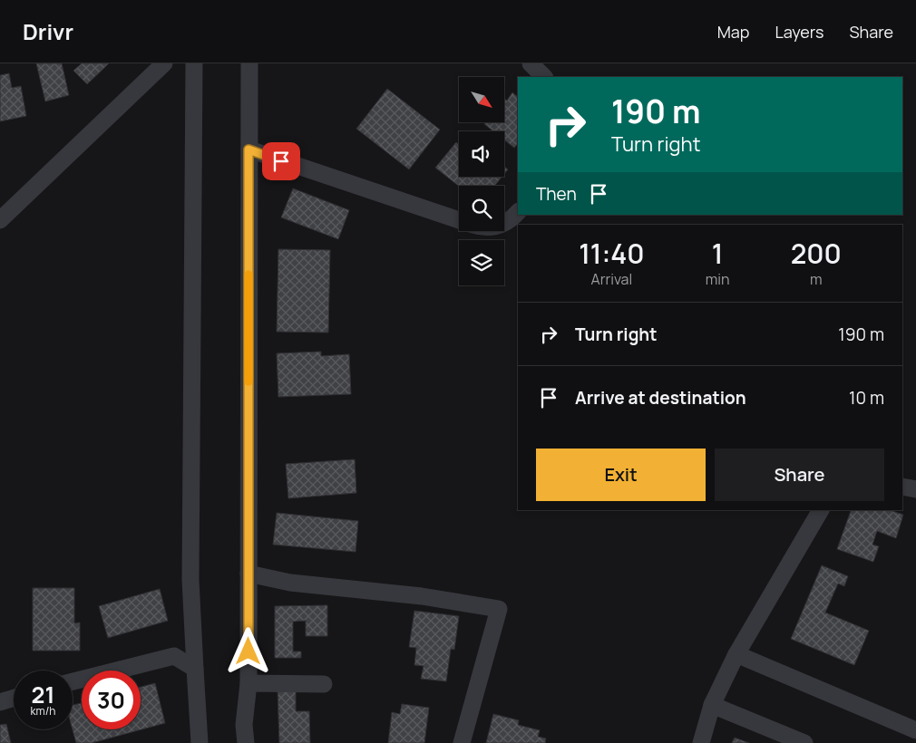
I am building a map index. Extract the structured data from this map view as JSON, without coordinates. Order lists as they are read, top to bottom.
{
  "north": "bottom right",
  "page": {
    "header": "Drivr",
    "nav": ["Map", "Layers", "Share"],
    "turn": ["190 m", "Turn right"],
    "then": "Then",
    "eta": [
      "11:40",
      "Arrival",
      "1",
      "min",
      "200",
      "m"
    ],
    "list": [
      {
        "name": "Turn right",
        "value": "190 m"
      },
      {
        "name": "Arrive at destination",
        "value": "10 m"
      }
    ],
    "buttons": ["Exit", "Share"],
    "speed": "21 km/h",
    "limit": "30"
  }
}
